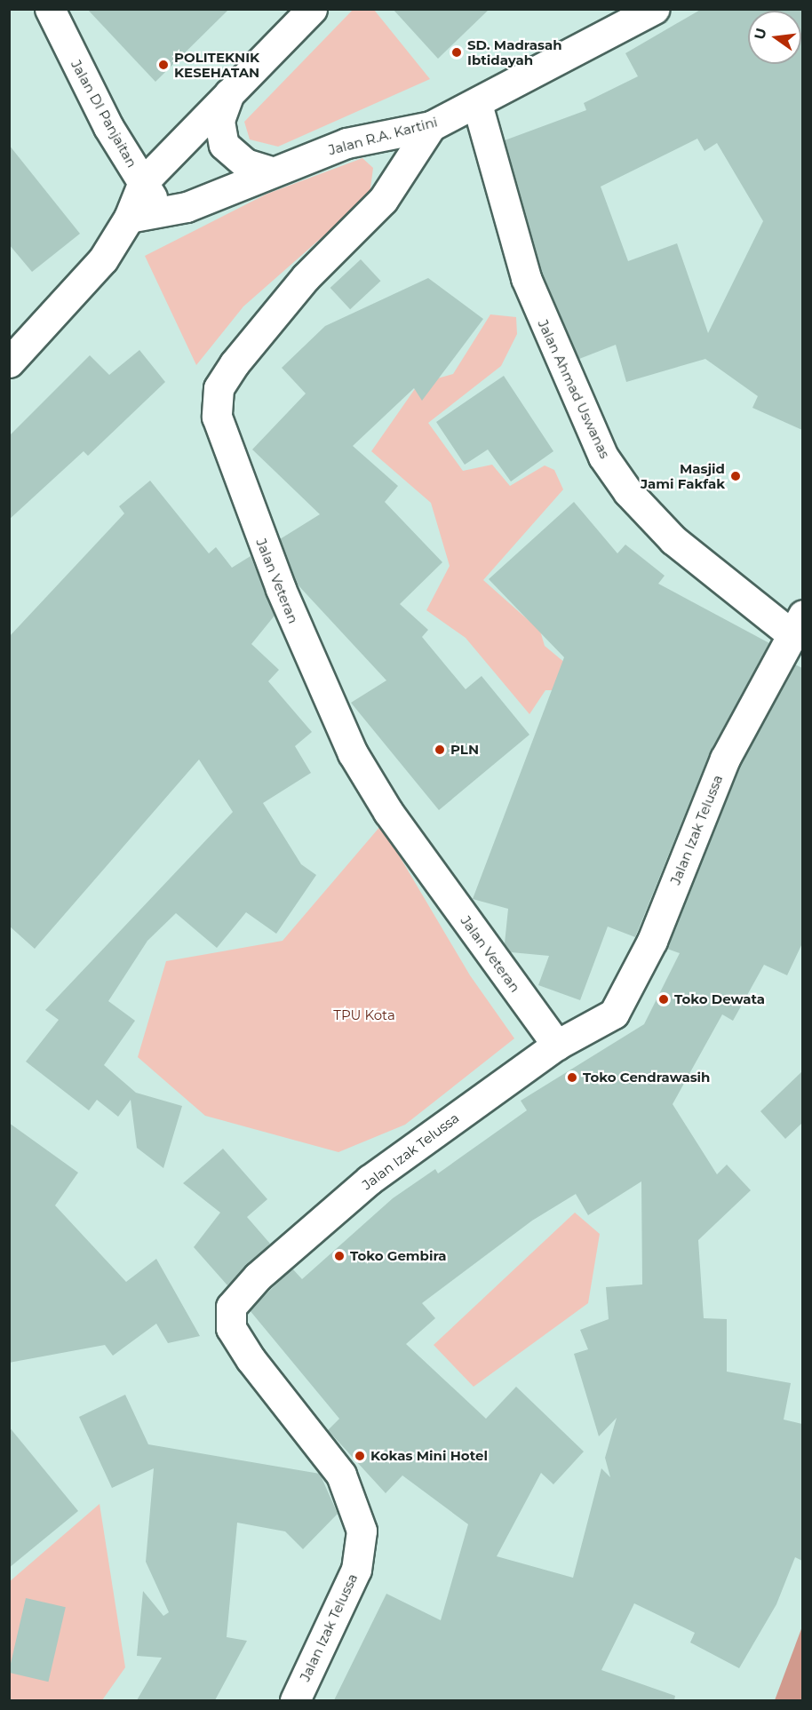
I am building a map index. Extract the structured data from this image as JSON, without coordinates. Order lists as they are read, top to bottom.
{
  "streets": {
    "main road": [
      "Jalan DI Panjaitan",
      "Jalan R.A. Kartini",
      "Jalan Ahmad Uswanas",
      "Jalan Veteran",
      "Jalan Izak Telussa"
    ]
  },
  "crossings": [
    ["Jalan DI Panjaitan", "Jalan R.A. Kartini"],
    ["Jalan R.A. Kartini", "Jalan Ahmad Uswanas"],
    ["Jalan R.A. Kartini", "Jalan Veteran"],
    ["Jalan Ahmad Uswanas", "Jalan Izak Telussa"],
    ["Jalan Veteran", "Jalan Izak Telussa"]
  ],
  "parks": ["TPU Kota"],
  "places": [
    "SD. Madrasah Ibtidayah",
    "POLITEKNIK KESEHATAN",
    "Masjid Jami Fakfak",
    "PLN",
    "Toko Dewata",
    "Toko Cendrawasih",
    "Toko Gembira",
    "Kokas Mini Hotel"
  ],
  "north": "left"
}
